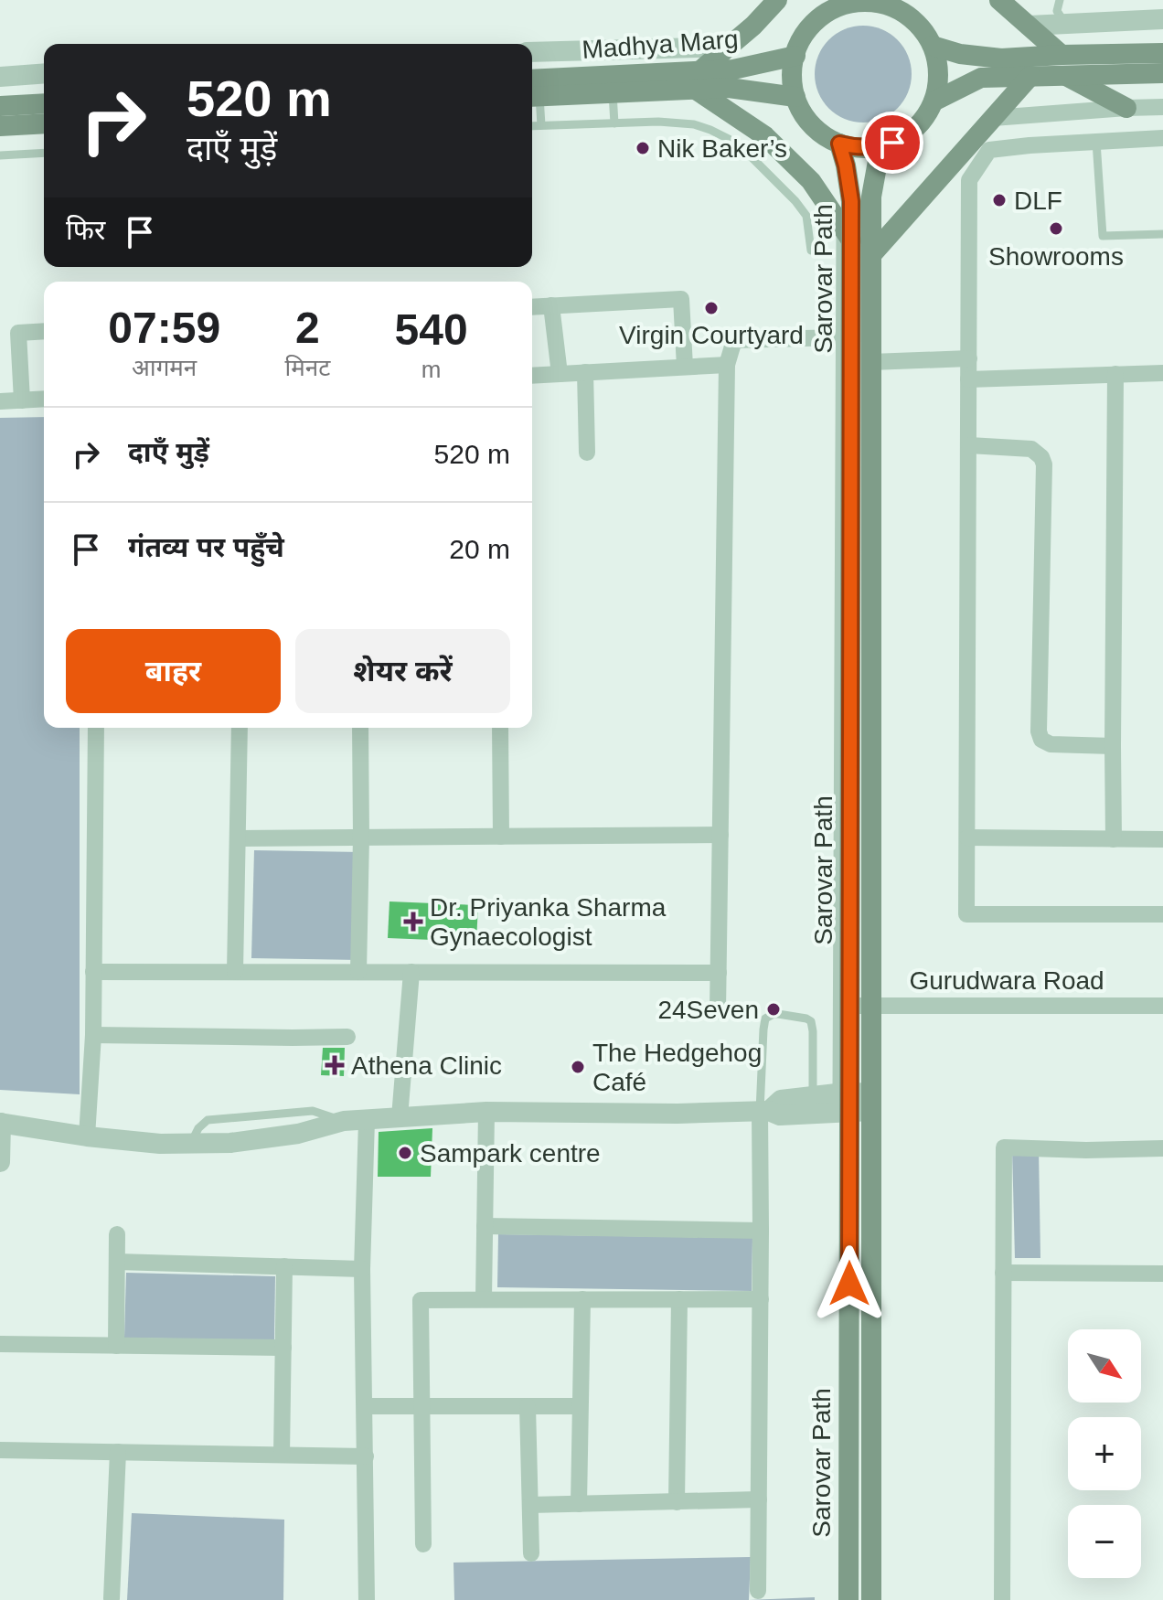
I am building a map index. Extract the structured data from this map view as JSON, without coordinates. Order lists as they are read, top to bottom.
{
  "streets": {
    "main road": ["Madhya Marg", "Sarovar Path"],
    "street": ["Gurudwara Road"]
  },
  "crossings": [
    ["Madhya Marg", "Sarovar Path"],
    ["Sarovar Path", "Gurudwara Road"]
  ],
  "places": {
    "other": [
      "Nik Baker’s",
      "DLF",
      "Showrooms",
      "Virgin Courtyard",
      "24Seven",
      "The Hedgehog Café",
      "Sampark centre"
    ],
    "health": ["Dr. Priyanka Sharma Gynaecologist", "Athena Clinic"]
  },
  "north": "bottom right",
  "page": {
    "turn": ["520 m", "दाएँ मुड़ें"],
    "then": "फिर",
    "eta": [
      "07:59",
      "आगमन",
      "2",
      "मिनट",
      "540",
      "m"
    ],
    "list": [
      {
        "name": "दाएँ मुड़ें",
        "value": "520 m"
      },
      {
        "name": "गंतव्य पर पहुँचे",
        "value": "20 m"
      }
    ],
    "buttons": ["बाहर", "शेयर करें"],
    "map_buttons": ["+", "−"]
  }
}
